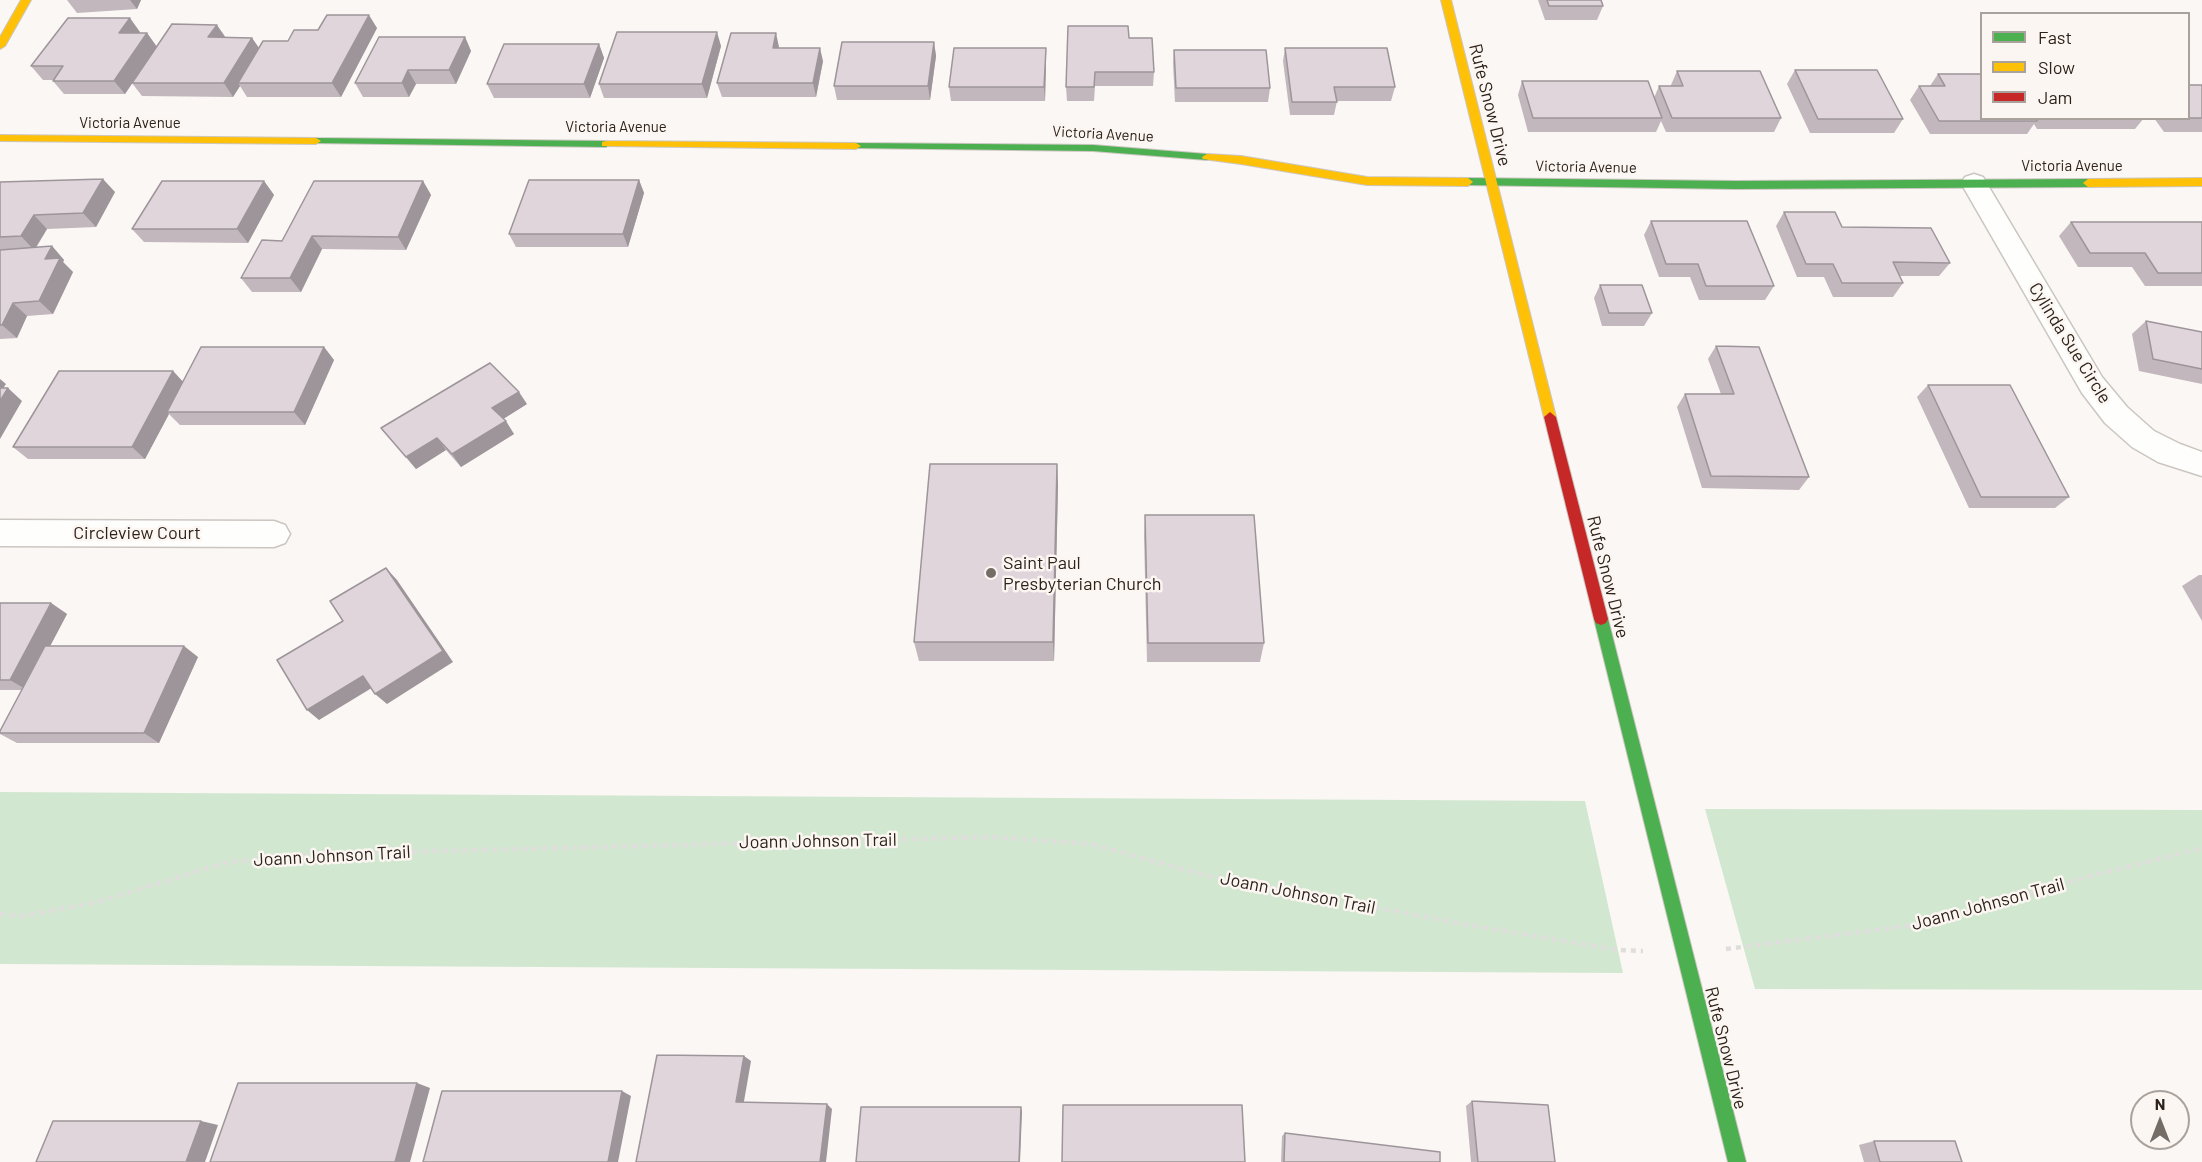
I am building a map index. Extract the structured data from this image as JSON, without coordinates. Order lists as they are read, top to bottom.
{
  "streets": {
    "street": [
      "Rufe Snow Drive",
      "Victoria Avenue",
      "Cylinda Sue Circle",
      "Circleview Court"
    ],
    "path": ["Joann Johnson Trail"]
  },
  "crossings": [
    ["Rufe Snow Drive", "Victoria Avenue"],
    ["Victoria Avenue", "Cylinda Sue Circle"]
  ],
  "places": ["Saint Paul Presbyterian Church"],
  "legend": ["Fast", "Slow", "Jam"],
  "north": "top"
}
